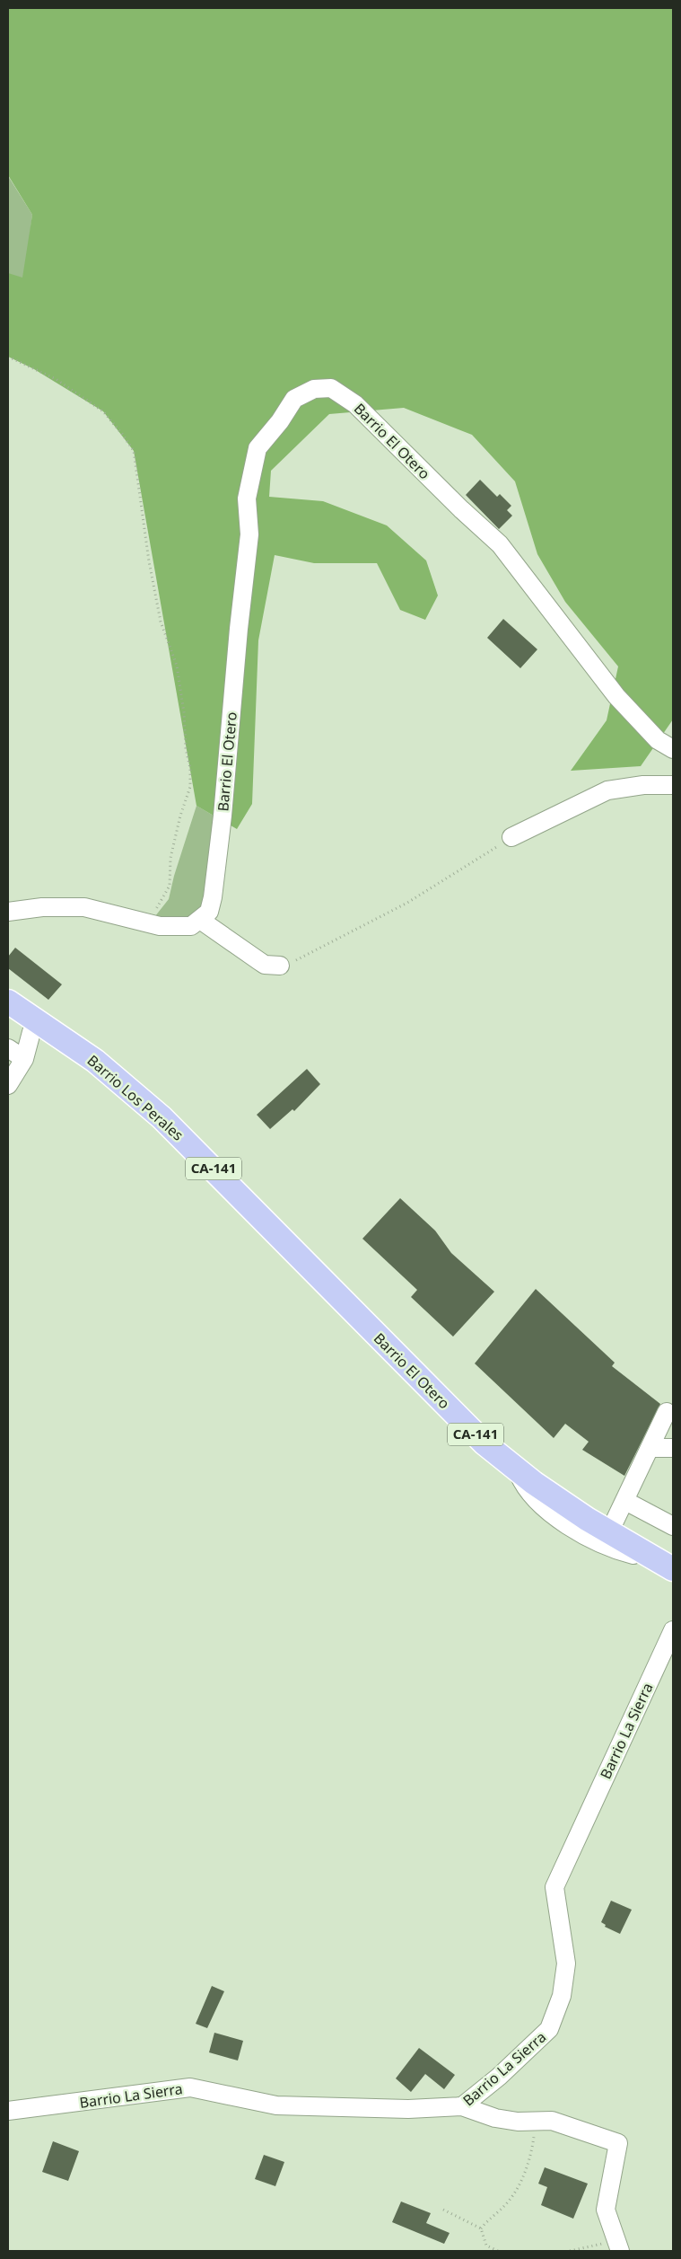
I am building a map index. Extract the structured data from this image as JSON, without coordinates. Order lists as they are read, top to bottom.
{
  "streets": {
    "main road": ["Barrio El Otero", "Barrio Los Perales", "CA-141"],
    "street": ["Barrio La Sierra"]
  },
  "crossings": [
    ["Barrio El Otero", "Barrio Los Perales"]
  ]
}
